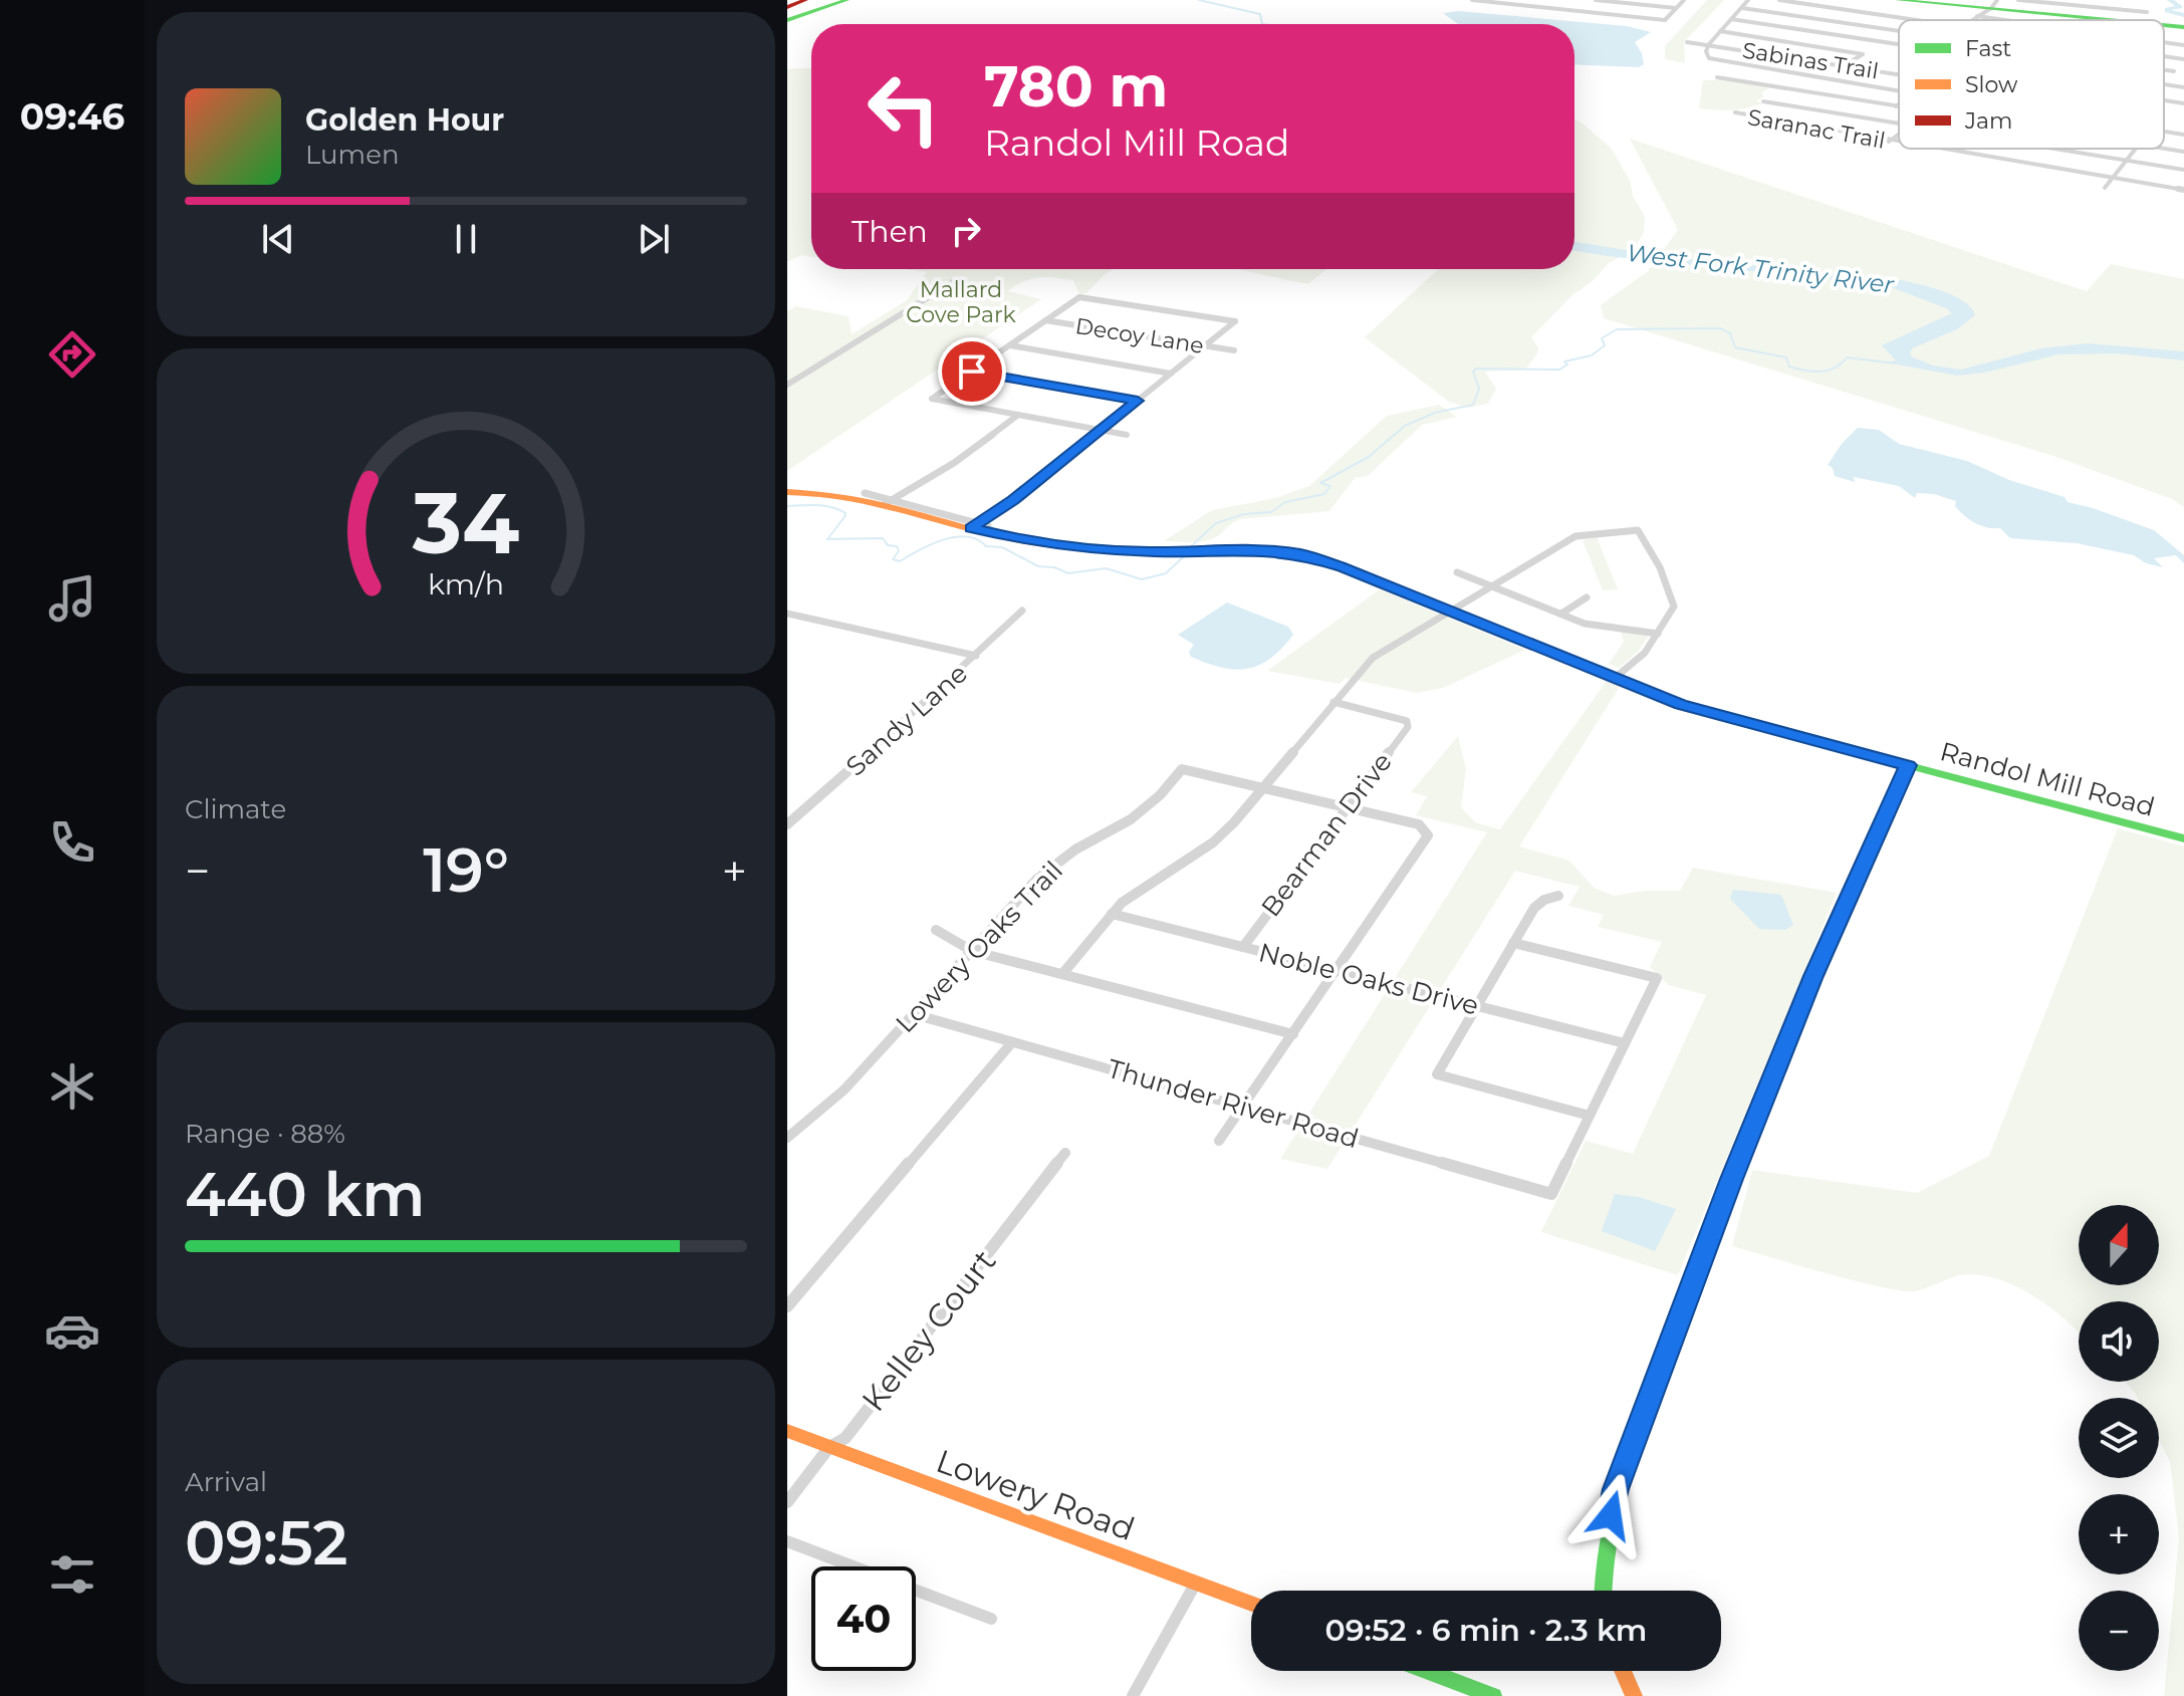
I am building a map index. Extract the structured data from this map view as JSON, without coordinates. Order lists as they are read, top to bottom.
{
  "streets": {
    "main road": ["Randol Mill Road", "Lowery Road"],
    "street": [
      "Sabinas Trail",
      "Saranac Trail",
      "Decoy Lane",
      "Sandy Lane",
      "Bearman Drive",
      "Lowery Oaks Trail",
      "Noble Oaks Drive",
      "Thunder River Road",
      "Kelley Court"
    ]
  },
  "crossings": [
    ["Bearman Drive", "Noble Oaks Drive"],
    ["Lowery Oaks Trail", "Thunder River Road"],
    ["Kelley Court", "Lowery Road"]
  ],
  "water": ["West Fork Trinity River"],
  "parks": ["Mallard Cove Park"],
  "legend": ["Fast", "Slow", "Jam"],
  "north": "top",
  "page": {
    "tabs": "09:46",
    "turn": ["780 m", "Randol Mill Road"],
    "song": ["Golden Hour", "Lumen"],
    "then": "Then",
    "tile": [
      "Climate",
      ["Range · 88%", "440 km"],
      ["Arrival", "09:52"]
    ],
    "heat": ["−", "19°", "+"],
    "map_buttons": ["+", "−"],
    "limit": "40",
    "trip": "09:52 · 6 min · 2.3 km",
    "gauge": ["34", "km/h"]
  }
}
